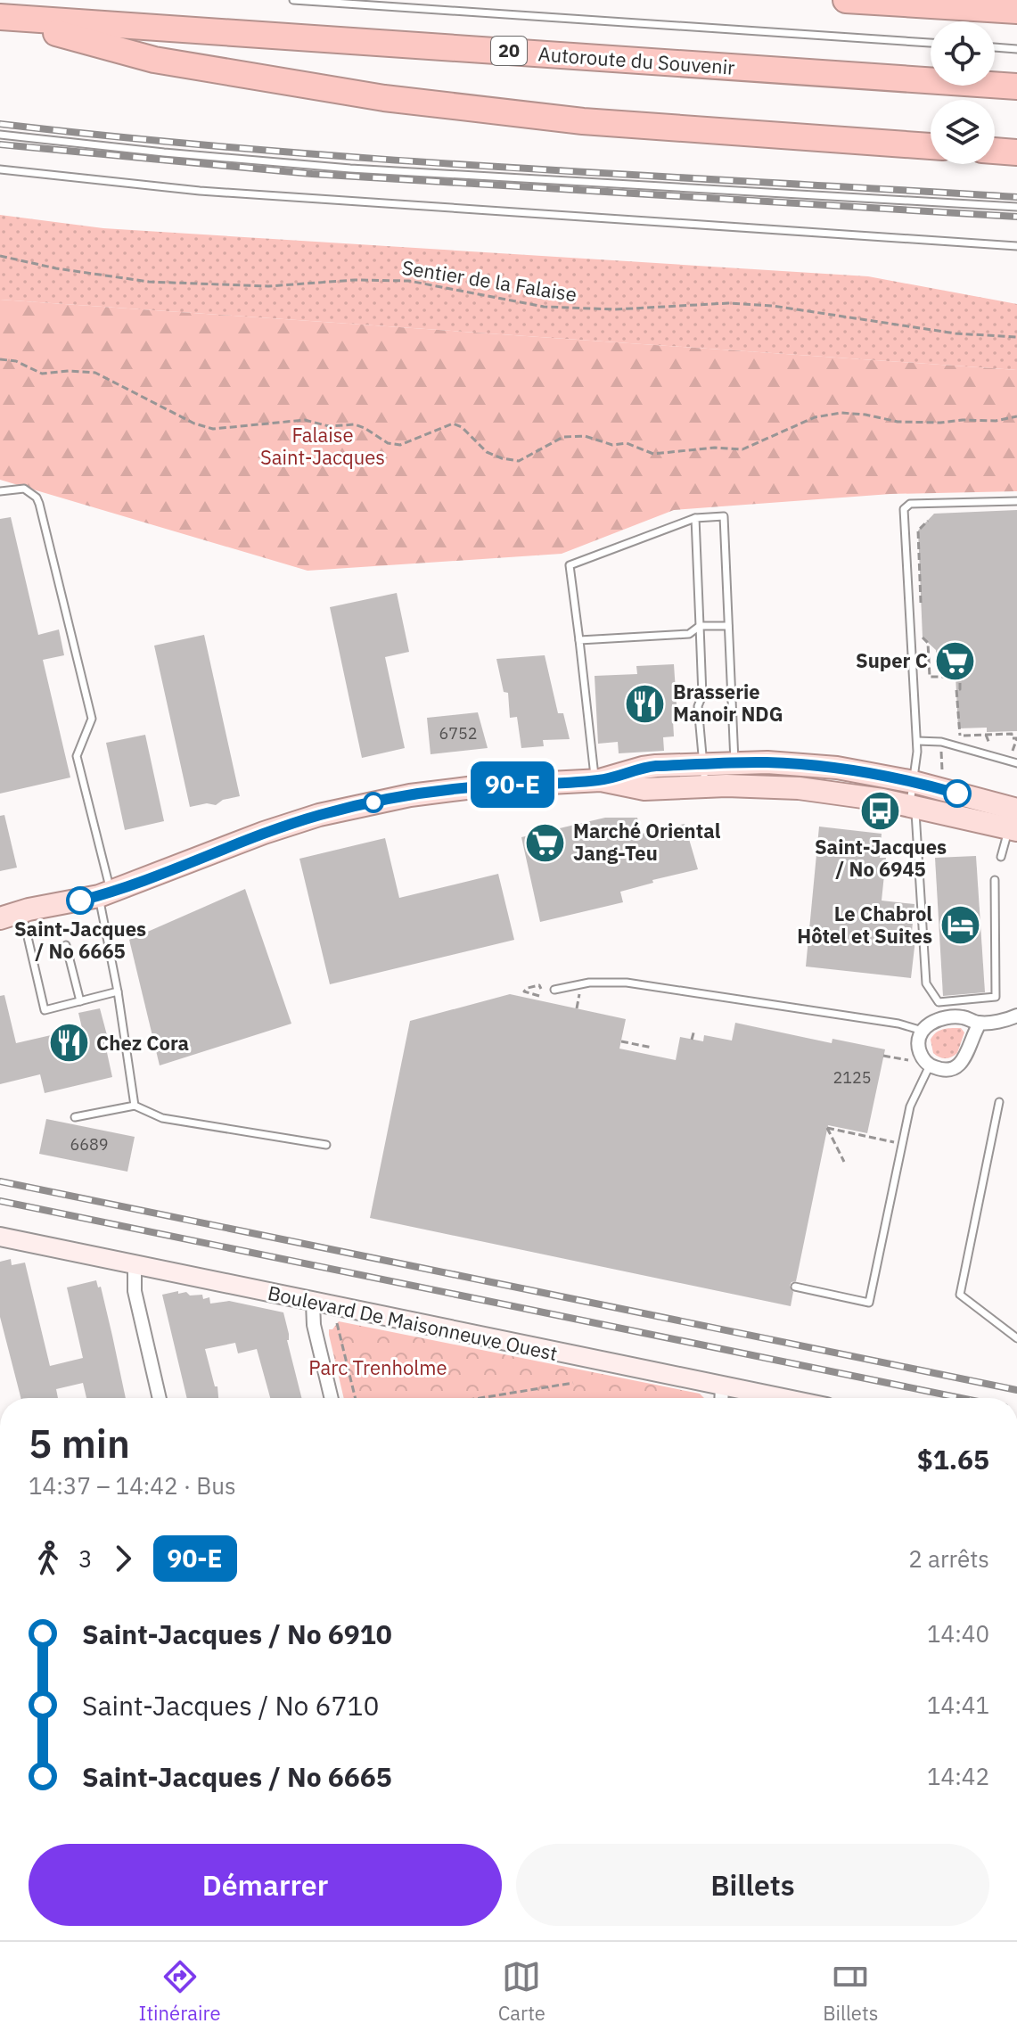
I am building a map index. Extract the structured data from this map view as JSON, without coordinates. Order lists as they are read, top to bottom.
{
  "streets": {
    "highway": ["20", "Autoroute du Souvenir"],
    "street": ["Boulevard De Maisonneuve Ouest"],
    "path": ["Sentier de la Falaise"]
  },
  "parks": ["Falaise Saint-Jacques", "Parc Trenholme"],
  "places": {
    "supermarket": ["Super C", "Marché Oriental Jang-Teu"],
    "restaurant": ["Brasserie Manoir NDG", "Chez Cora"],
    "bus stop": ["Saint-Jacques / No 6945"],
    "other": ["Saint-Jacques / No 6665"],
    "hotel": ["Le Chabrol Hôtel et Suites"]
  },
  "lines": ["bus line 90-E"],
  "house_numbers": ["6752", "2125", "6689"],
  "page": {
    "on_map": "90-E",
    "heading": ["5 min", "14:37 – 14:42 · Bus", "$1.65"],
    "legs": ["3", "90-E", "2 arrêts"],
    "list": [
      {
        "name": "Saint-Jacques / No 6910",
        "value": "14:40"
      },
      {
        "name": "Saint-Jacques / No 6710",
        "value": "14:41"
      },
      {
        "name": "Saint-Jacques / No 6665",
        "value": "14:42"
      }
    ],
    "buttons": ["Démarrer", "Billets"],
    "tabs": ["Itinéraire", "Carte", "Billets"]
  }
}
